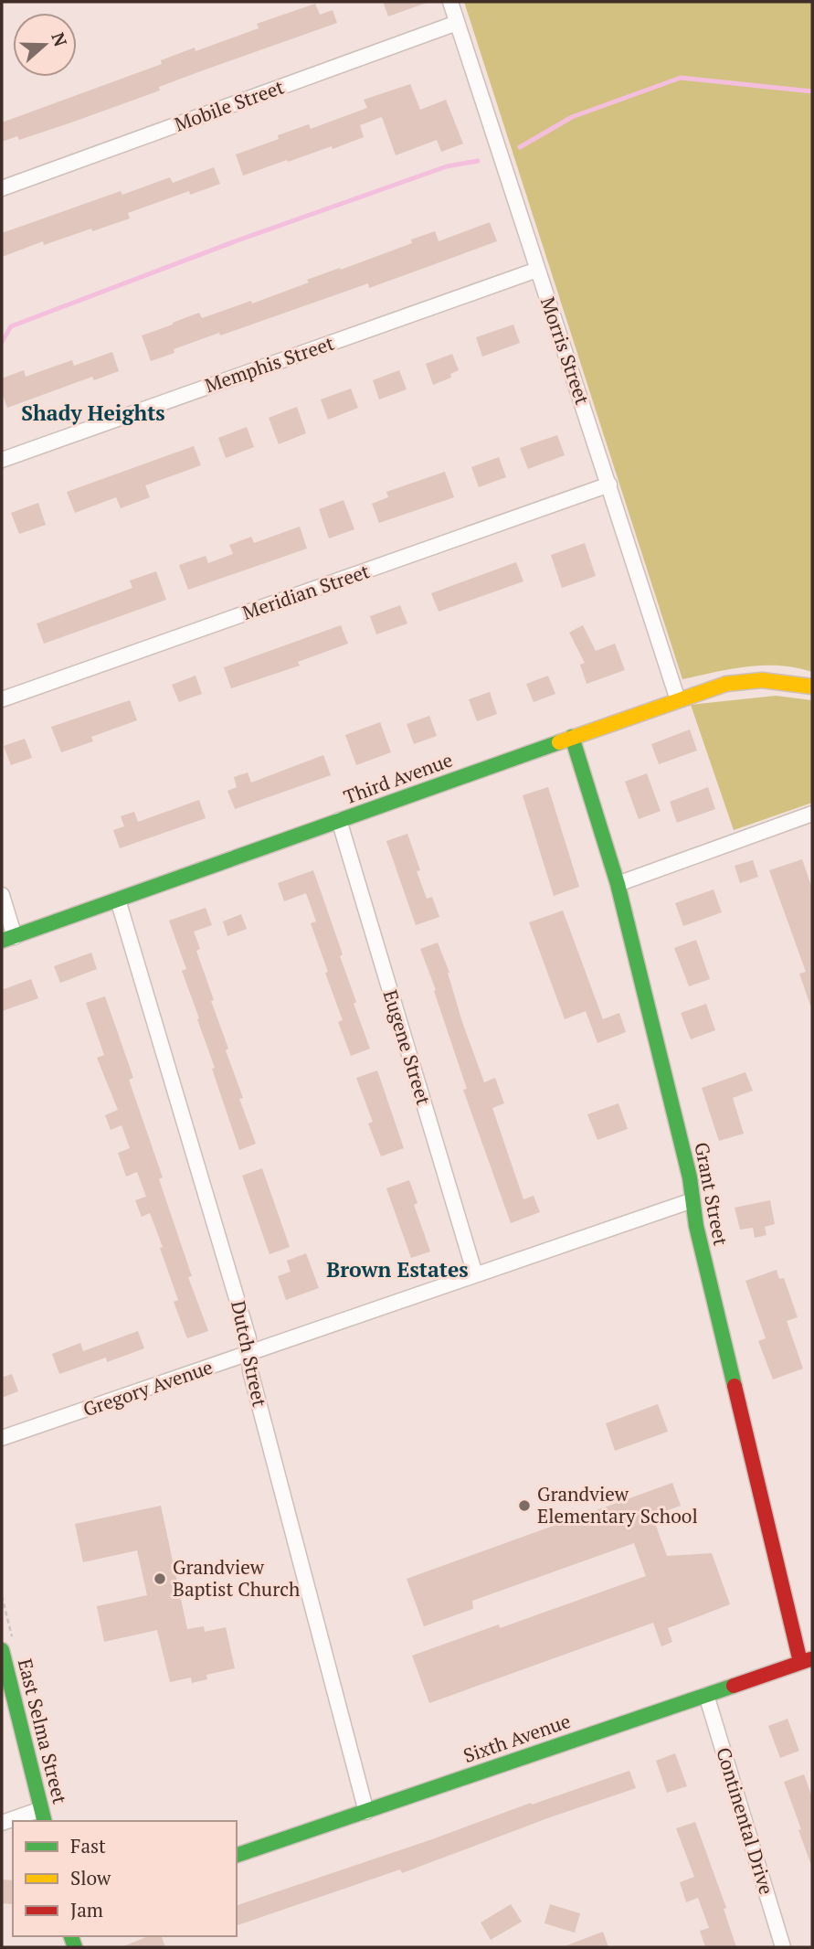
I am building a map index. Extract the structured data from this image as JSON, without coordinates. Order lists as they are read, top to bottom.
{
  "streets": {
    "street": [
      "Mobile Street",
      "Morris Street",
      "Memphis Street",
      "Meridian Street",
      "Third Avenue",
      "Eugene Street",
      "Grant Street",
      "Dutch Street",
      "Gregory Avenue",
      "East Selma Street",
      "Sixth Avenue",
      "Continental Drive"
    ]
  },
  "crossings": [
    ["Mobile Street", "Morris Street"],
    ["Morris Street", "Memphis Street"],
    ["Morris Street", "Meridian Street"],
    ["Morris Street", "Third Avenue"],
    ["Third Avenue", "Eugene Street"],
    ["Third Avenue", "Grant Street"],
    ["Third Avenue", "Dutch Street"],
    ["Eugene Street", "Gregory Avenue"],
    ["Grant Street", "Gregory Avenue"],
    ["Grant Street", "Sixth Avenue"],
    ["Dutch Street", "Gregory Avenue"],
    ["Dutch Street", "Sixth Avenue"],
    ["Sixth Avenue", "Continental Drive"]
  ],
  "districts": ["Shady Heights", "Brown Estates"],
  "places": ["Grandview Elementary School", "Grandview Baptist Church"],
  "legend": ["Fast", "Slow", "Jam"],
  "north": "right"
}
